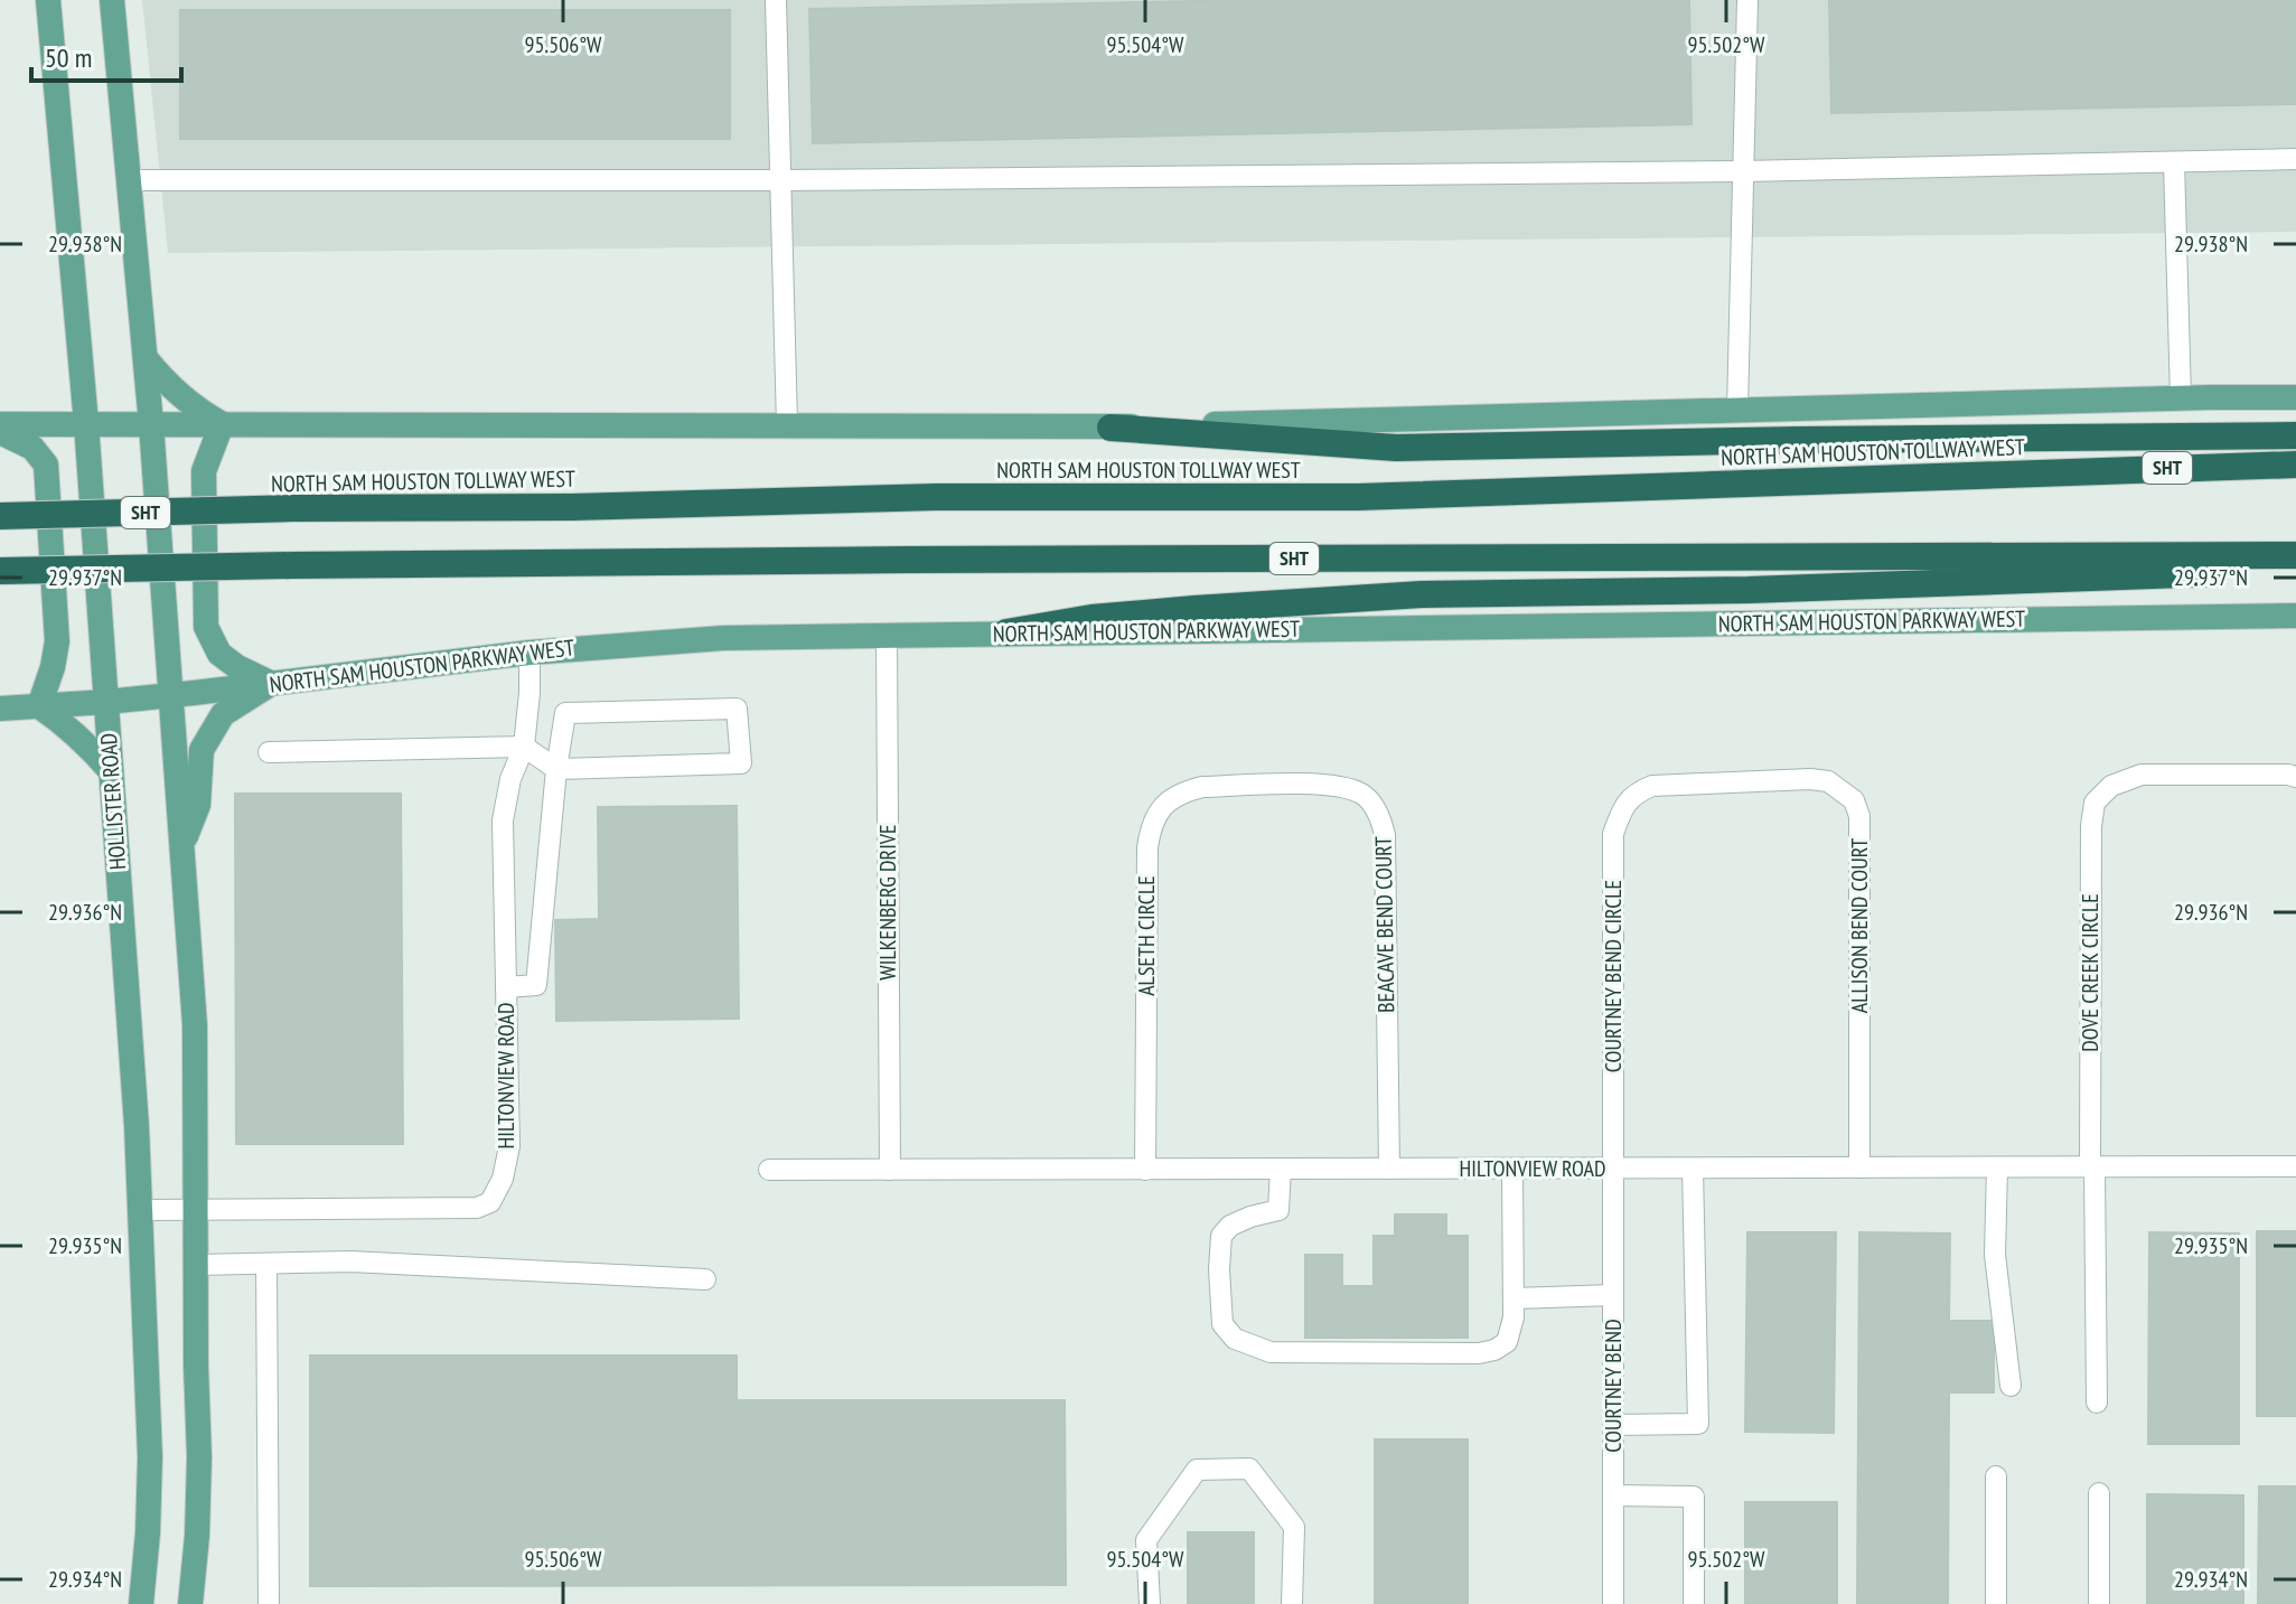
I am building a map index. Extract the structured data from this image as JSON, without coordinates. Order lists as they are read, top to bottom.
{
  "streets": {
    "highway": ["NORTH SAM HOUSTON TOLLWAY WEST", "SHT"],
    "main road": ["NORTH SAM HOUSTON PARKWAY WEST", "HOLLISTER ROAD"],
    "street": [
      "WILKENBERG DRIVE",
      "BEACAVE BEND COURT",
      "ALLISON BEND COURT",
      "ALSETH CIRCLE",
      "DOVE CREEK CIRCLE",
      "COURTNEY BEND CIRCLE",
      "HILTONVIEW ROAD",
      "COURTNEY BEND"
    ]
  },
  "crossings": [
    ["NORTH SAM HOUSTON PARKWAY WEST", "HOLLISTER ROAD"],
    ["NORTH SAM HOUSTON PARKWAY WEST", "WILKENBERG DRIVE"],
    ["NORTH SAM HOUSTON PARKWAY WEST", "HILTONVIEW ROAD"],
    ["HOLLISTER ROAD", "HILTONVIEW ROAD"],
    ["WILKENBERG DRIVE", "HILTONVIEW ROAD"],
    ["BEACAVE BEND COURT", "ALSETH CIRCLE"],
    ["BEACAVE BEND COURT", "HILTONVIEW ROAD"],
    ["ALLISON BEND COURT", "COURTNEY BEND CIRCLE"],
    ["ALLISON BEND COURT", "HILTONVIEW ROAD"],
    ["ALSETH CIRCLE", "HILTONVIEW ROAD"],
    ["DOVE CREEK CIRCLE", "HILTONVIEW ROAD"],
    ["COURTNEY BEND CIRCLE", "HILTONVIEW ROAD"],
    ["COURTNEY BEND CIRCLE", "COURTNEY BEND"],
    ["HILTONVIEW ROAD", "COURTNEY BEND"]
  ],
  "scale_bar": "50 m",
  "coordinates": [
    "95.506°W",
    "95.504°W",
    "95.502°W",
    "29.938°N",
    "29.937°N",
    "29.936°N",
    "29.935°N",
    "29.934°N"
  ]
}
